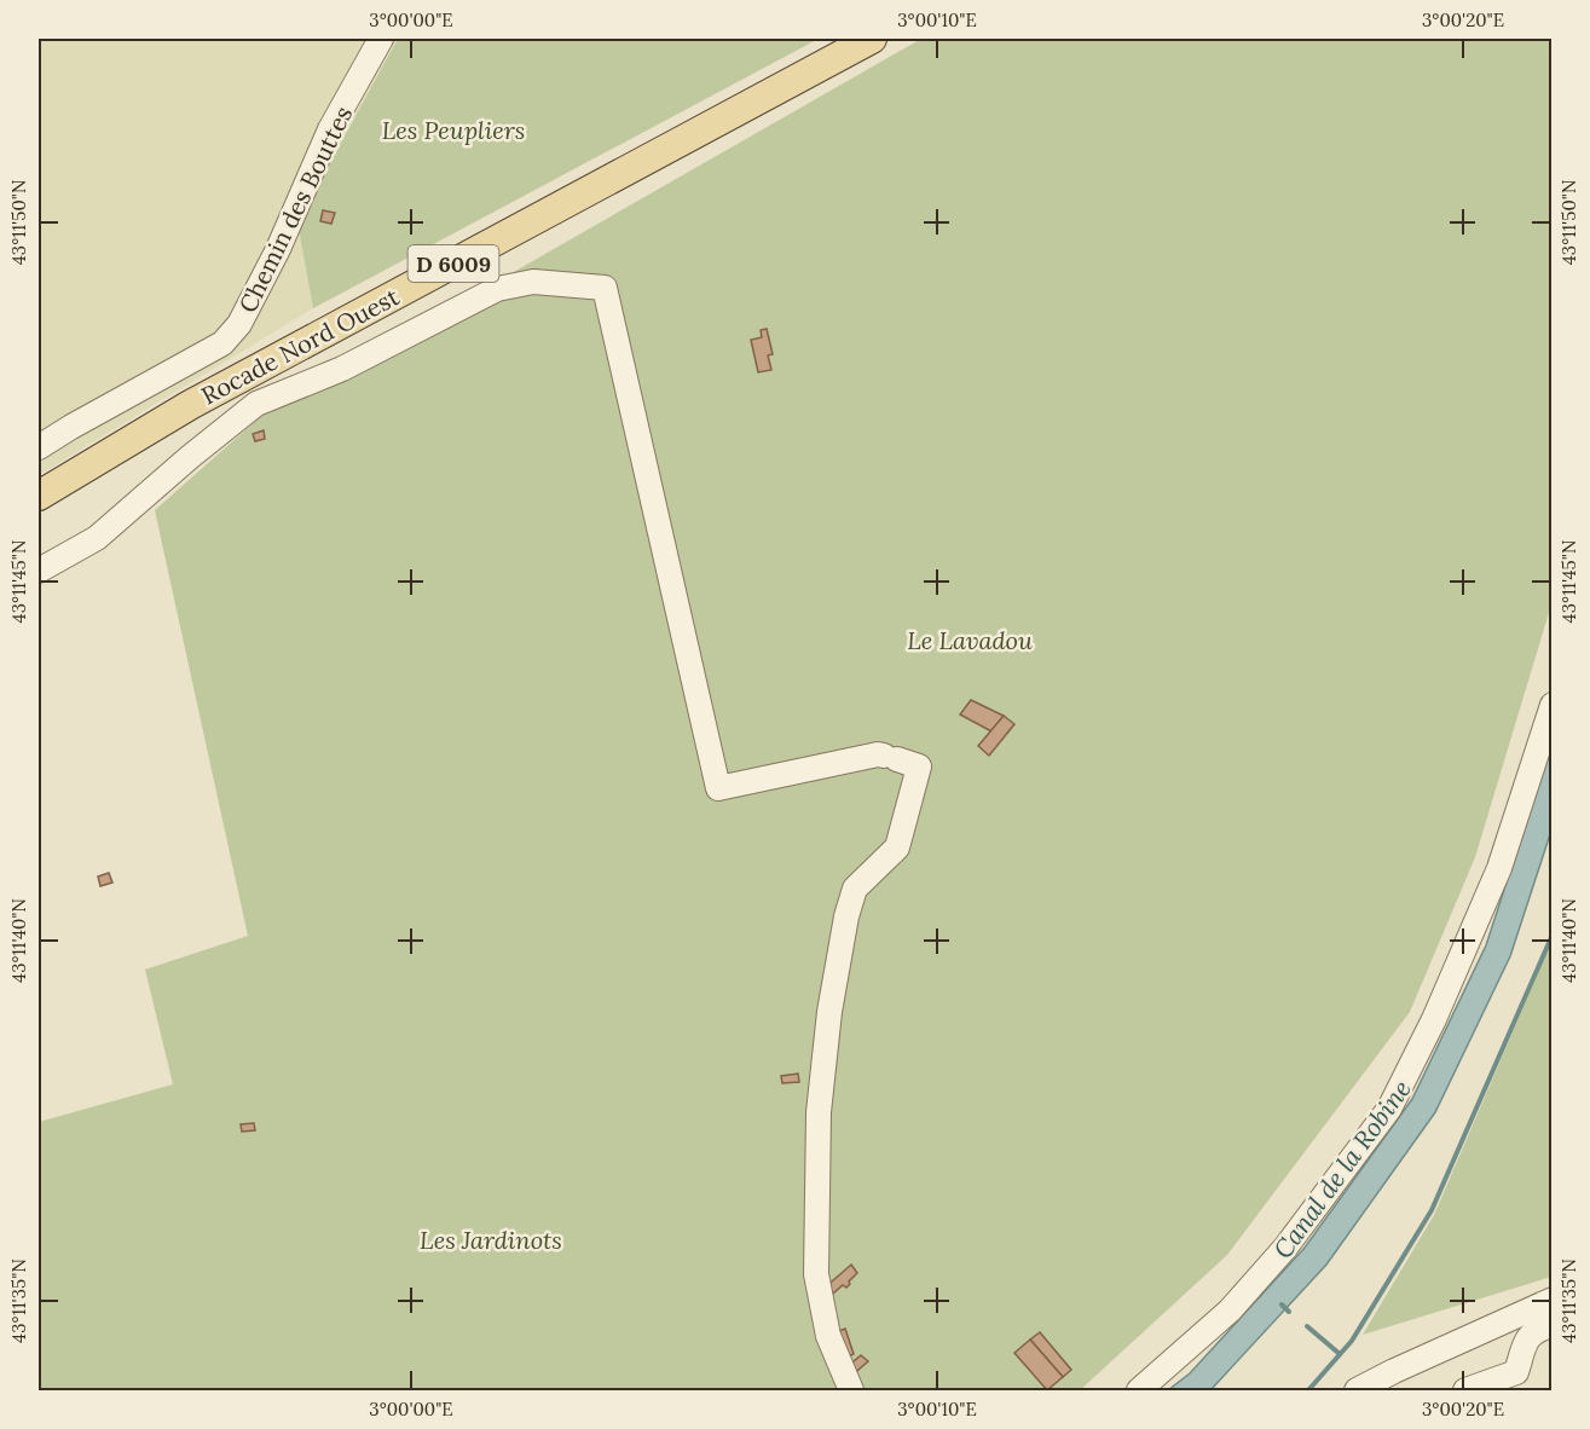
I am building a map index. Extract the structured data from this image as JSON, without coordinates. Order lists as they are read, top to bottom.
{
  "streets": {
    "main road": ["D 6009", "Rocade Nord Ouest"],
    "street": ["Chemin des Bouttes"]
  },
  "water": ["Canal de la Robine"],
  "parks": ["Les Peupliers", "Le Lavadou", "Les Jardinots"],
  "coordinates": [
    "3°00'00\"E",
    "3°00'10\"E",
    "3°00'20\"E",
    "43°11'50\"N",
    "43°11'45\"N",
    "43°11'40\"N",
    "43°11'35\"N"
  ]
}
